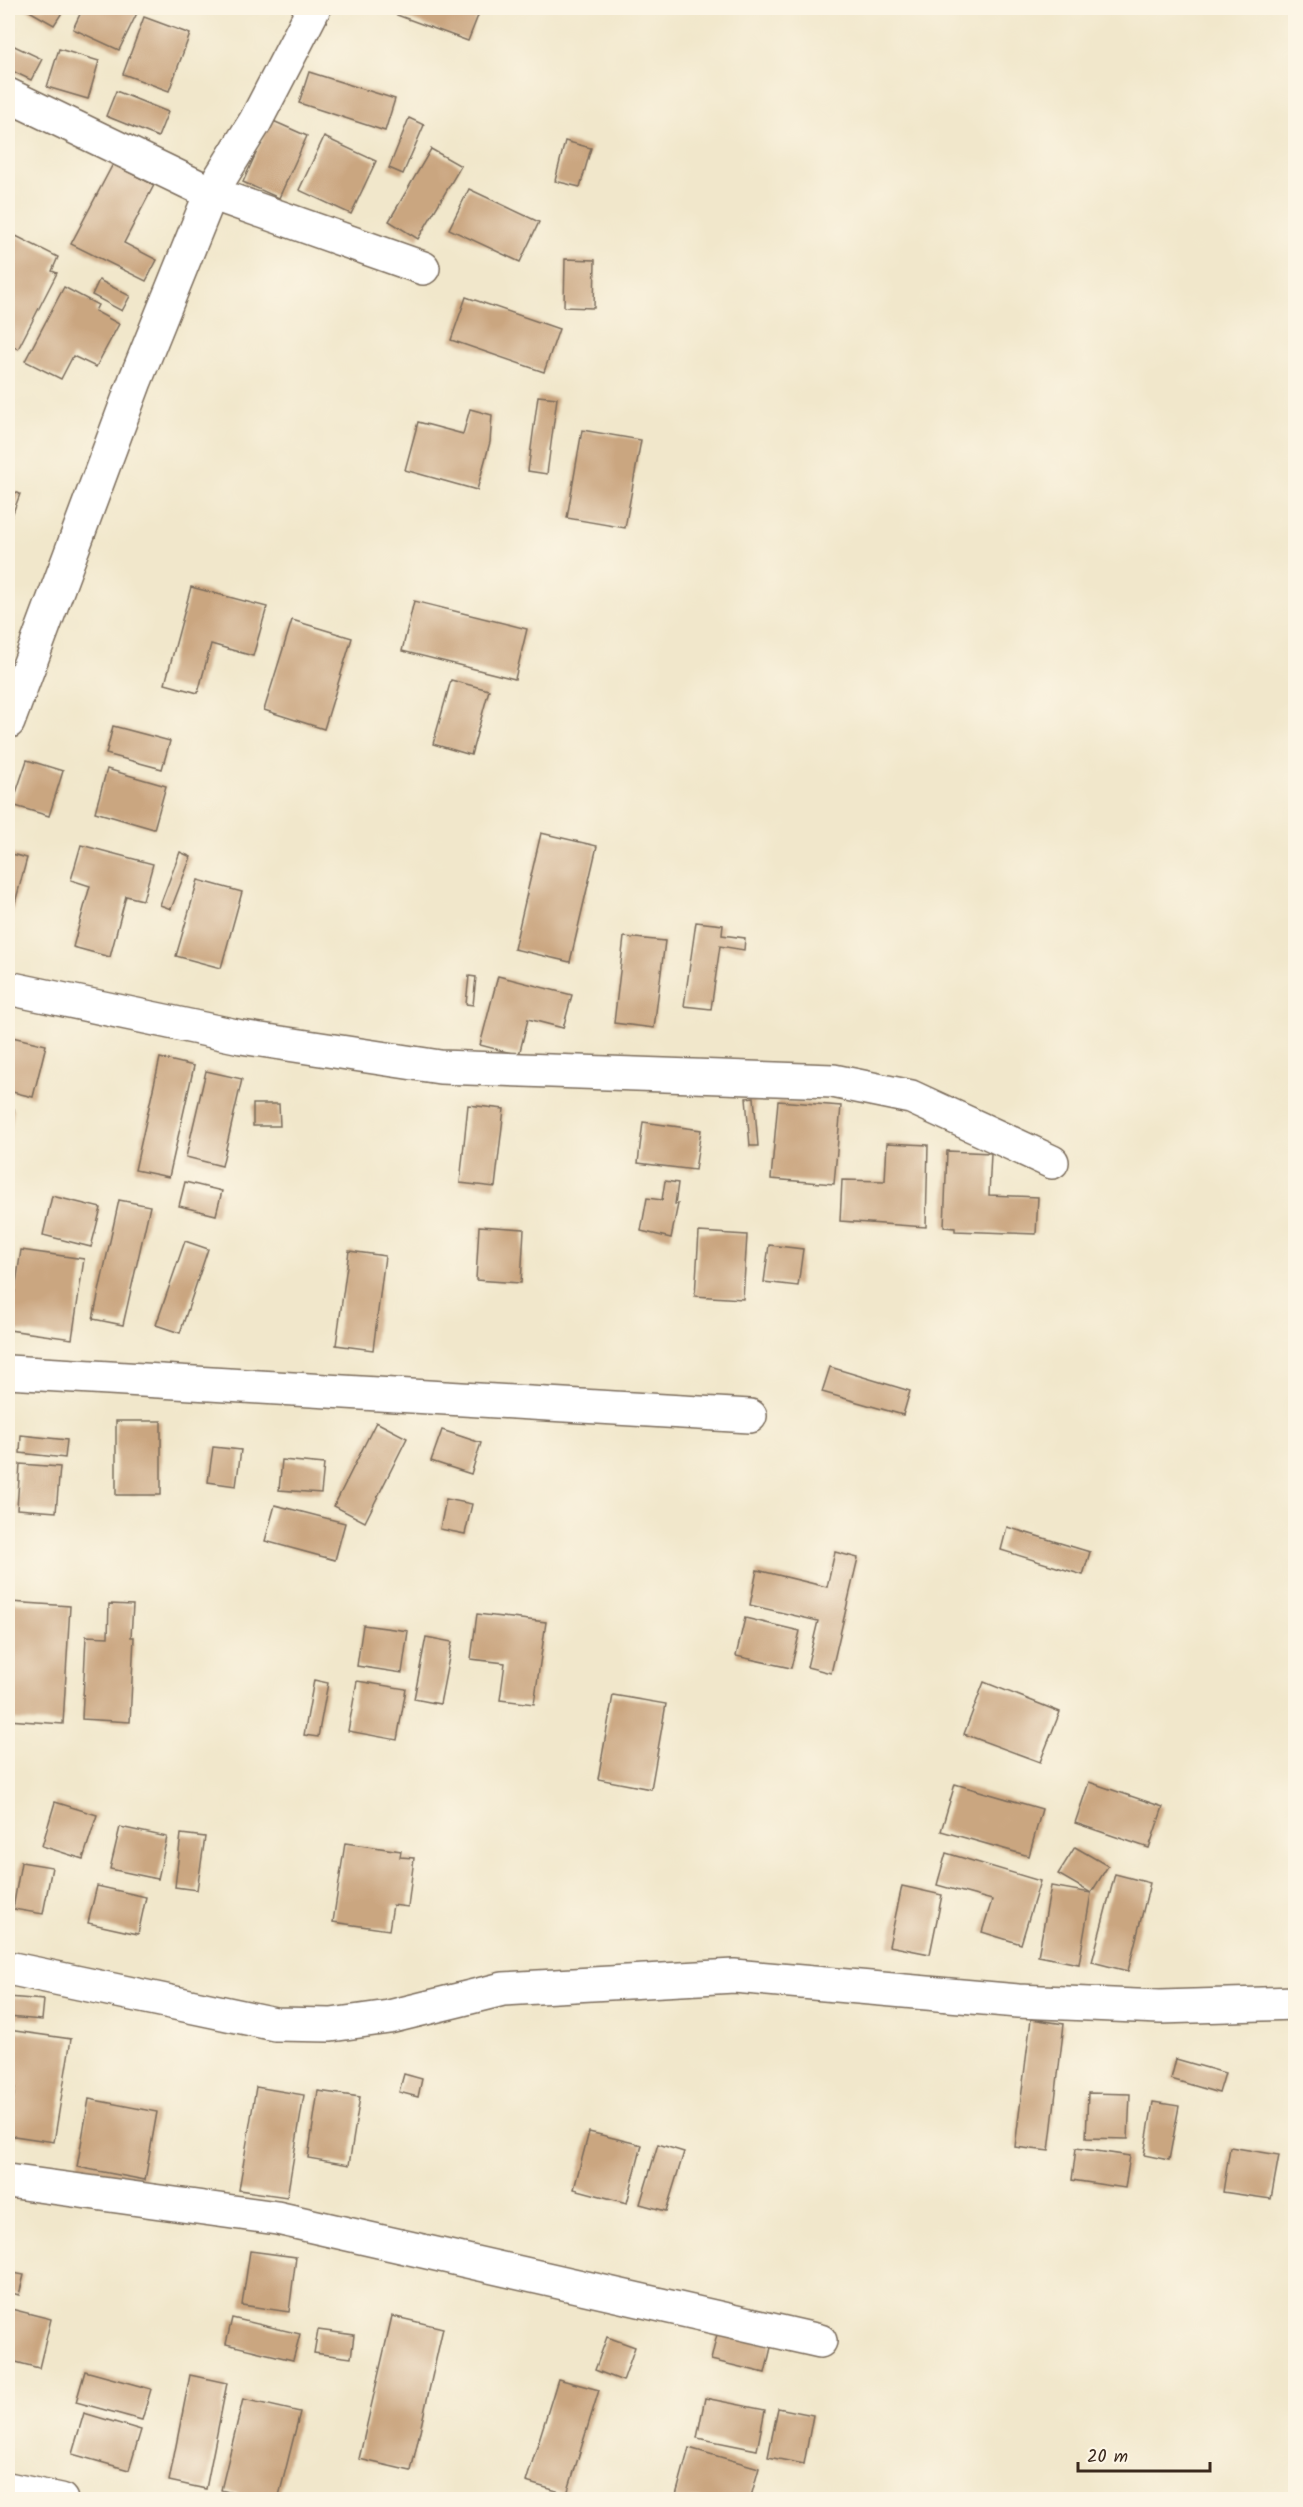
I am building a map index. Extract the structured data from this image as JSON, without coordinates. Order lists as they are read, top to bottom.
{
  "scale_bar": "20 m"
}
